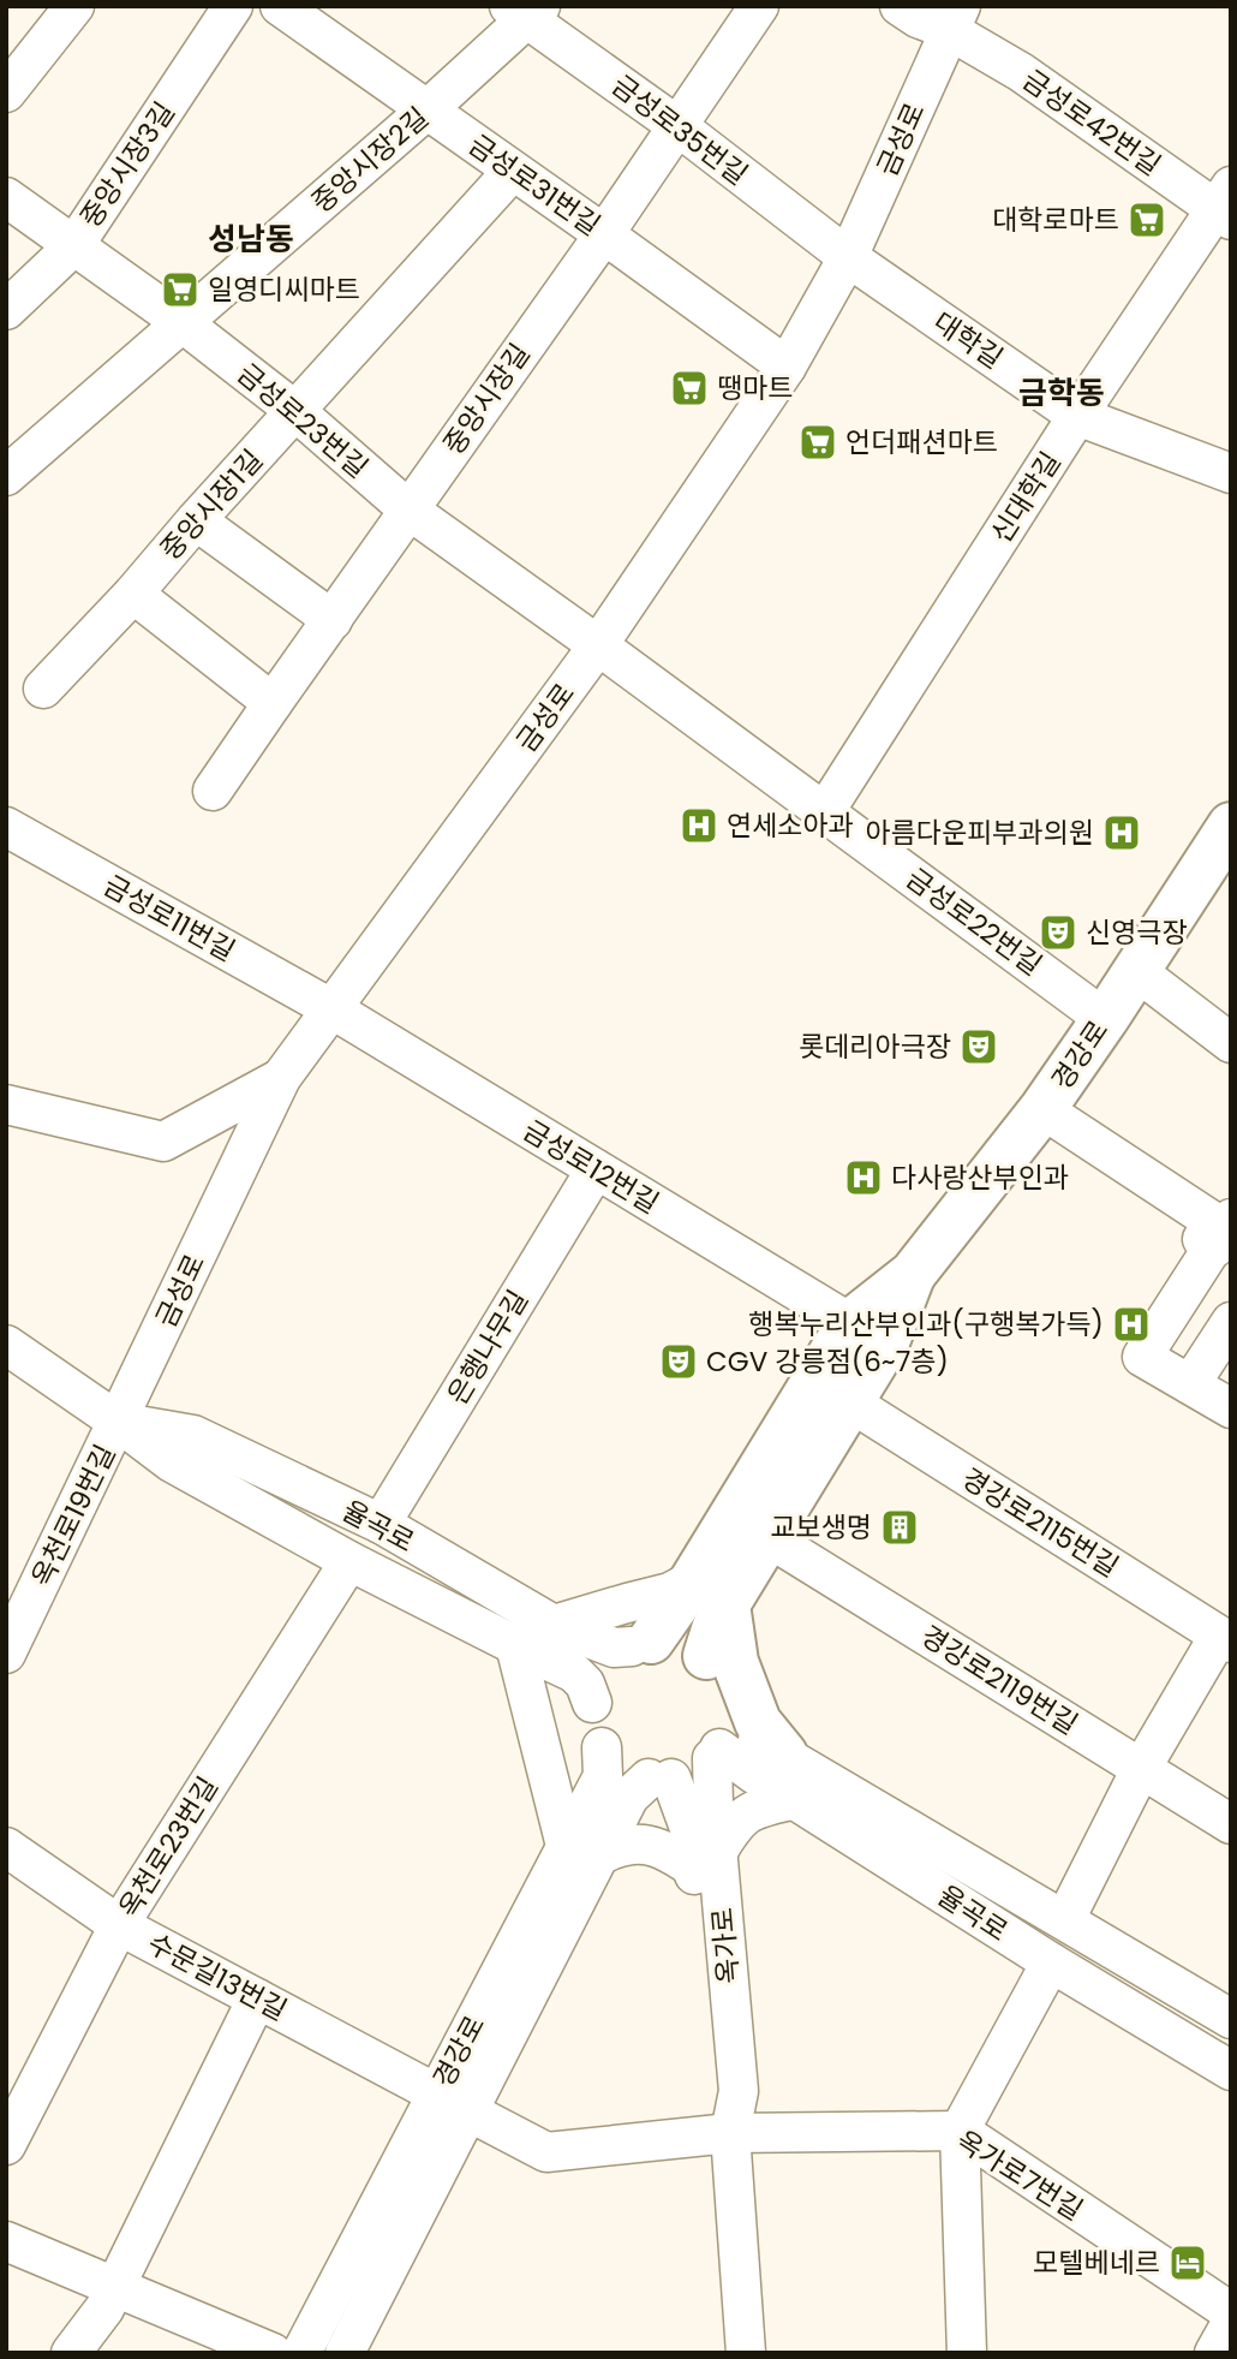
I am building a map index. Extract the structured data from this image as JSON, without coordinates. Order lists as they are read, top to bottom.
{
  "streets": {
    "main road": ["경강로"],
    "street": [
      "금성로42번길",
      "금성로35번길",
      "금성로",
      "중앙시장2길",
      "중앙시장3길",
      "금성로31번길",
      "대학길",
      "중앙시장길",
      "금성로23번길",
      "신대학길",
      "중앙시장1길",
      "금성로11번길",
      "금성로22번길",
      "금성로12번길",
      "은행나무길",
      "옥천로19번길",
      "경강로2115번길",
      "율곡로",
      "경강로2119번길",
      "옥천로23번길",
      "옥가로",
      "수문길13번길",
      "옥가로7번길"
    ]
  },
  "crossings": [
    ["금성로42번길", "금성로"],
    ["금성로42번길", "신대학길"],
    ["금성로35번길", "금성로"],
    ["금성로35번길", "중앙시장2길"],
    ["금성로35번길", "대학길"],
    ["금성로35번길", "중앙시장길"],
    ["금성로", "금성로31번길"],
    ["금성로", "대학길"],
    ["금성로", "금성로23번길"],
    ["금성로", "금성로11번길"],
    ["금성로", "금성로22번길"],
    ["금성로", "금성로12번길"],
    ["금성로", "옥천로19번길"],
    ["금성로", "율곡로"],
    ["중앙시장2길", "금성로31번길"],
    ["중앙시장2길", "금성로23번길"],
    ["중앙시장3길", "금성로23번길"],
    ["금성로31번길", "중앙시장길"],
    ["금성로31번길", "중앙시장1길"],
    ["대학길", "신대학길"],
    ["중앙시장길", "금성로23번길"],
    ["금성로23번길", "중앙시장1길"],
    ["금성로23번길", "금성로22번길"],
    ["신대학길", "금성로22번길"],
    ["금성로11번길", "금성로12번길"],
    ["금성로22번길", "경강로"],
    ["경강로", "금성로12번길"],
    ["경강로", "경강로2115번길"],
    ["경강로", "율곡로"],
    ["경강로", "경강로2119번길"],
    ["경강로", "옥가로"],
    ["경강로", "수문길13번길"],
    ["금성로12번길", "은행나무길"],
    ["은행나무길", "율곡로"],
    ["옥천로19번길", "율곡로"],
    ["율곡로", "옥천로23번길"],
    ["율곡로", "옥가로"],
    ["옥천로23번길", "수문길13번길"],
    ["옥가로", "수문길13번길"],
    ["옥가로", "옥가로7번길"],
    ["수문길13번길", "옥가로7번길"]
  ],
  "districts": ["성남동", "금학동"],
  "places": {
    "supermarket": [
      "대학로마트",
      "일영디씨마트",
      "땡마트",
      "언더패션마트"
    ],
    "hospital": [
      "연세소아과",
      "아름다운피부과의원",
      "다사랑산부인과",
      "행복누리산부인과(구행복가득)"
    ],
    "theatre": ["신영극장", "롯데리아극장", "CGV 강릉점(6~7층)"],
    "building": ["교보생명"],
    "hotel": ["모텔베네르"]
  }
}
